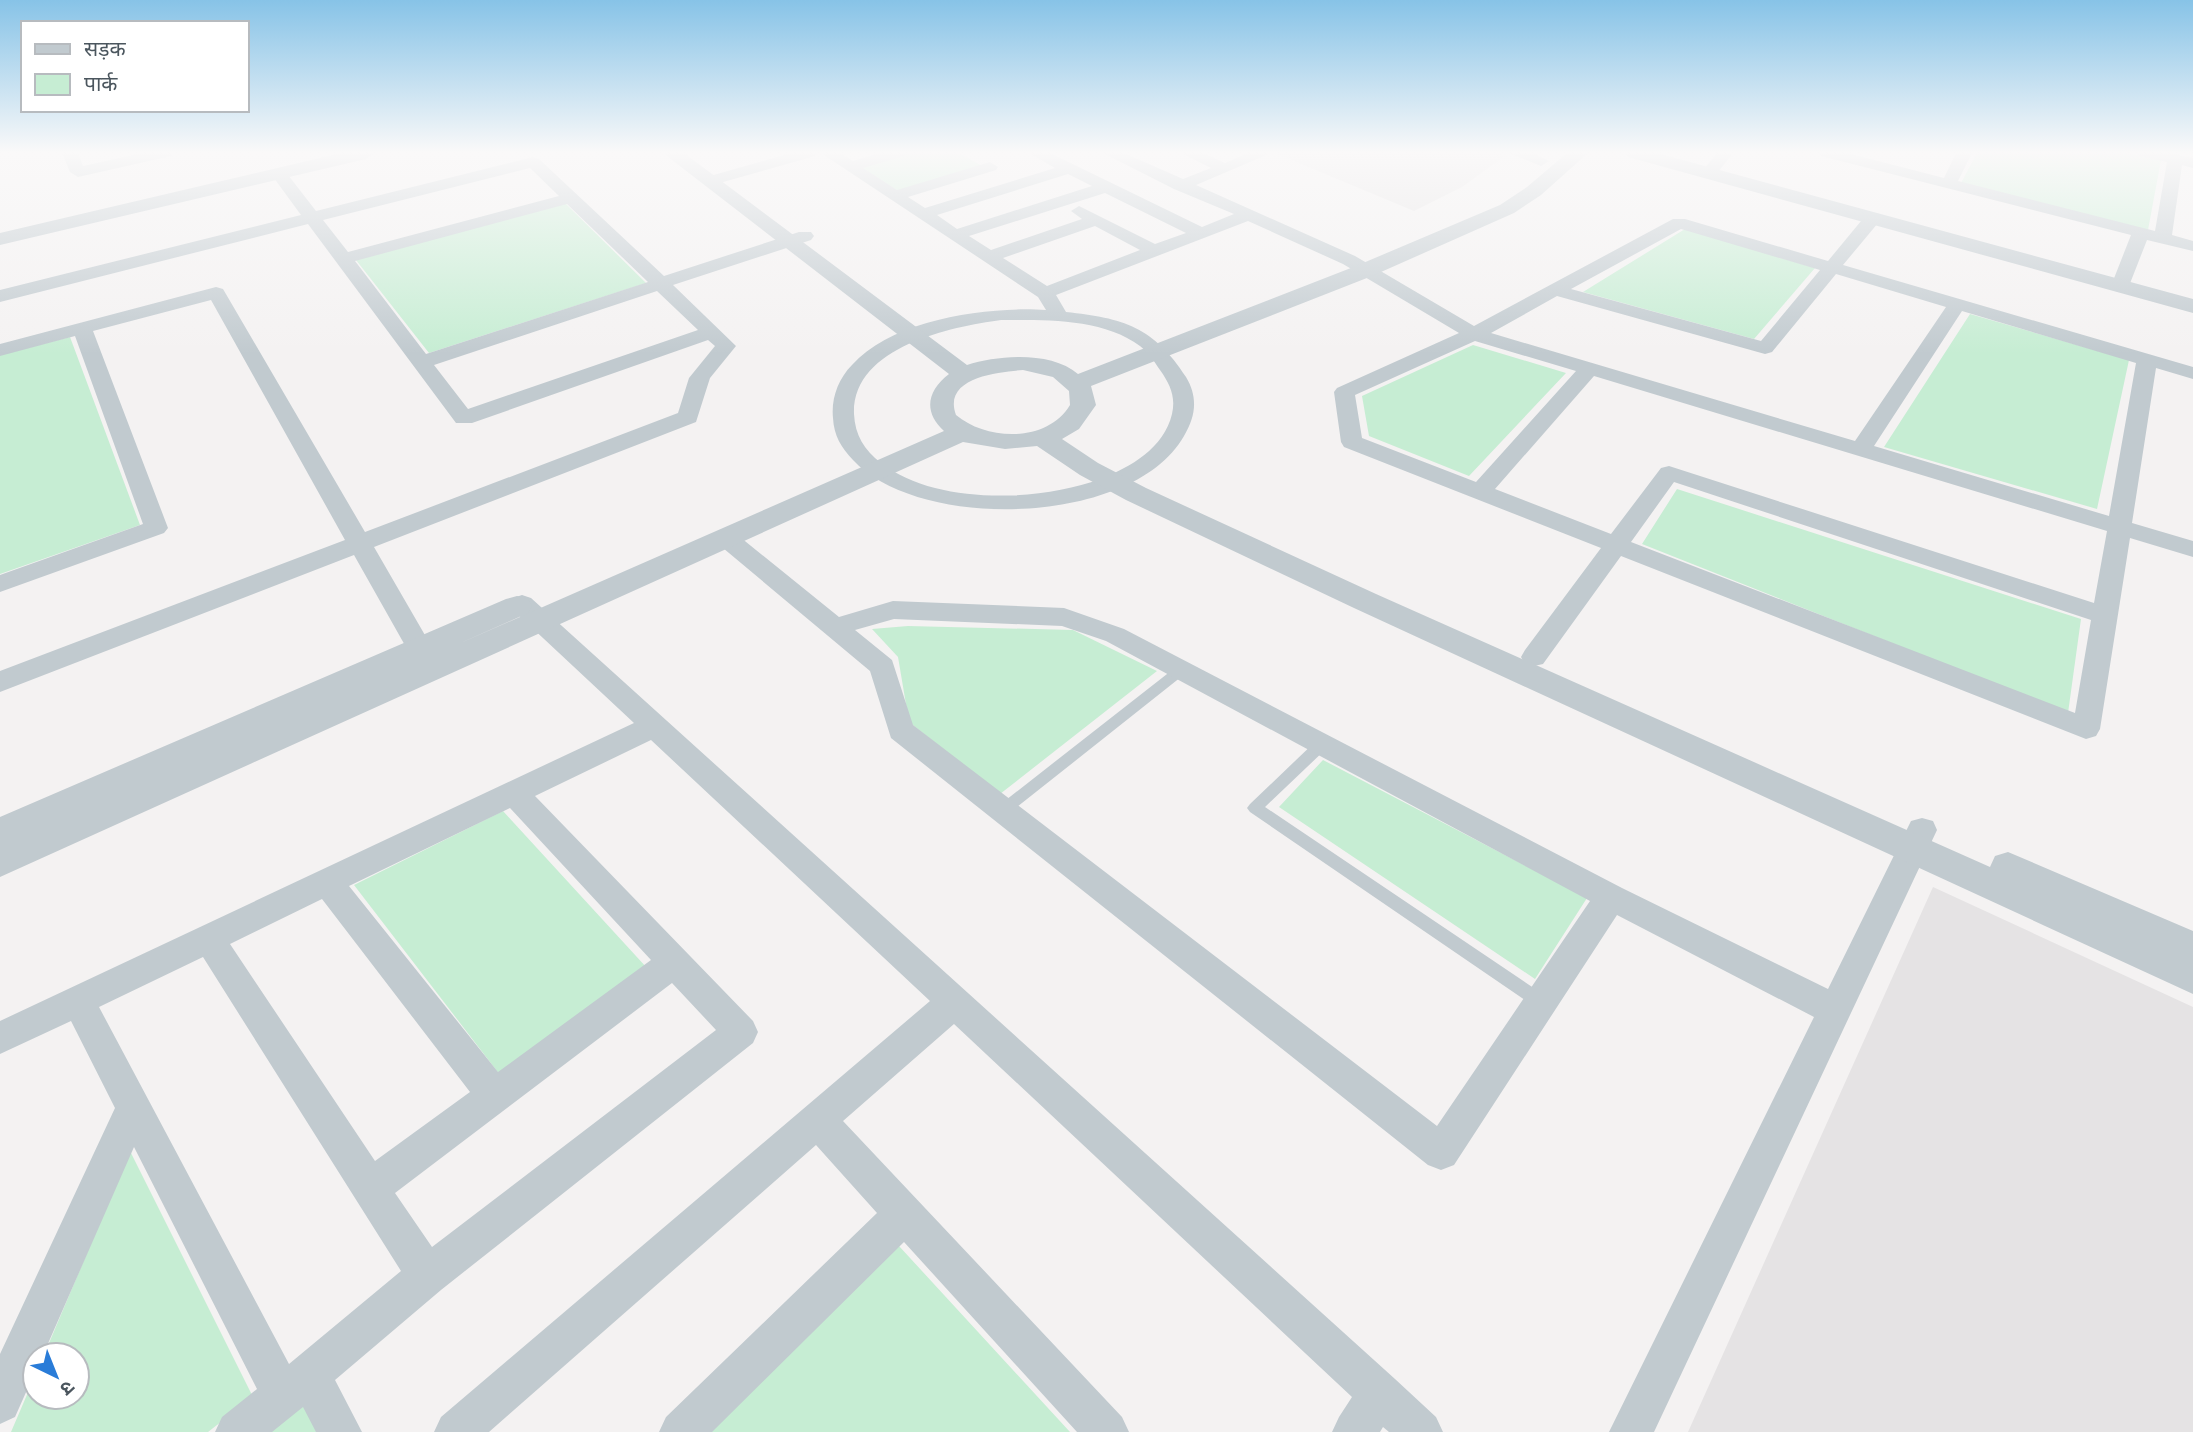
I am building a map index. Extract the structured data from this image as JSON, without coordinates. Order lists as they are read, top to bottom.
{
  "legend": ["सड़क", "पार्क"],
  "north": "bottom right"
}
